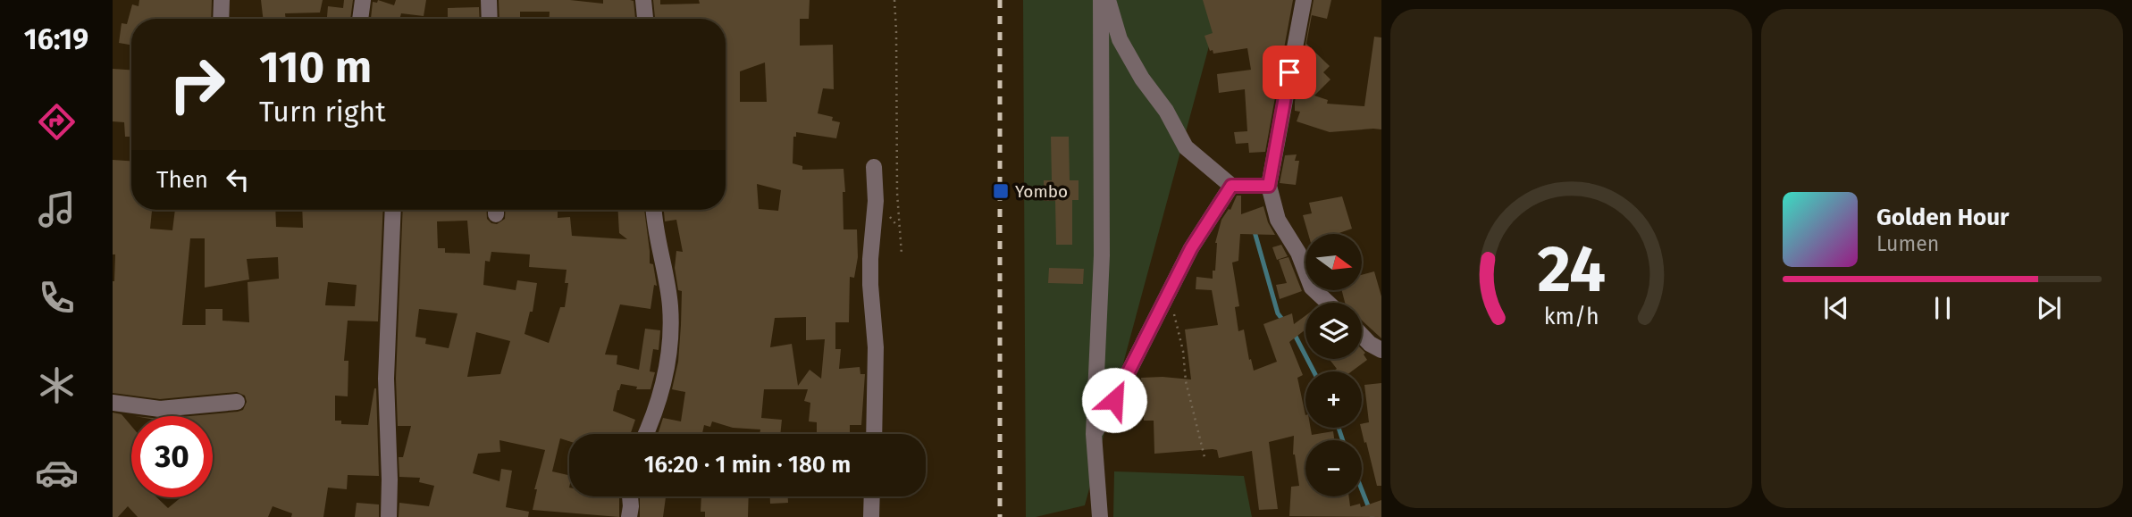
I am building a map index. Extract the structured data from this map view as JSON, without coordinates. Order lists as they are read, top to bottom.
{
  "places": {
    "transit": ["Yombo"]
  },
  "north": "right",
  "page": {
    "tabs": "16:19",
    "turn": ["110 m", "Turn right"],
    "then": "Then",
    "song": ["Golden Hour", "Lumen"],
    "map_buttons": ["+", "−"],
    "limit": "30",
    "trip": "16:20 · 1 min · 180 m",
    "gauge": ["24", "km/h"]
  }
}
